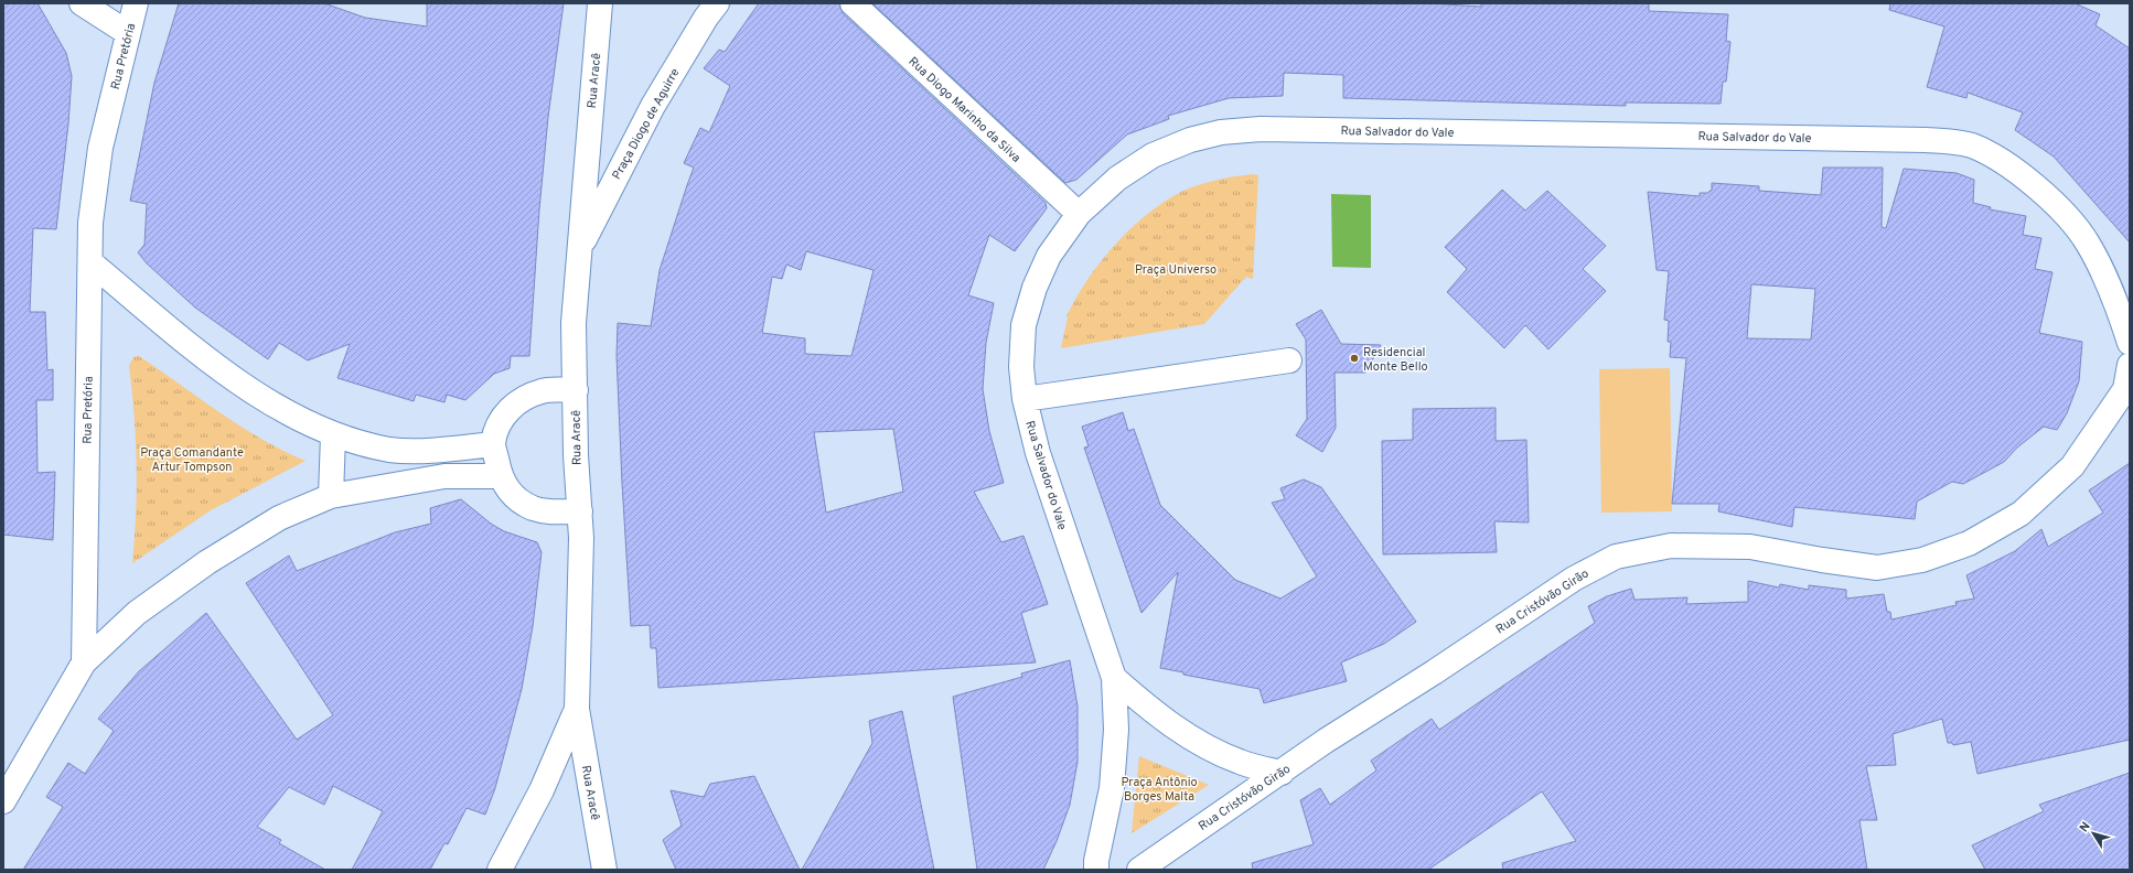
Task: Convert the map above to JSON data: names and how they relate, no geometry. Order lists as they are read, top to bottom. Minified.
{"streets":{"street":["Rua Pretória","Rua Aracê","Rua Diogo Marinho da Silva","Praça Diogo de Aguirre","Rua Salvador do Vale","Rua Cristóvão Girão"]},"crossings":[["Rua Aracê","Praça Diogo de Aguirre"],["Rua Diogo Marinho da Silva","Rua Salvador do Vale"],["Rua Salvador do Vale","Rua Cristóvão Girão"]],"parks":["Praça Universo","Praça Comandante Artur Tompson","Praça Antônio Borges Malta"],"places":["Residencial Monte Bello"],"north":"top left"}
